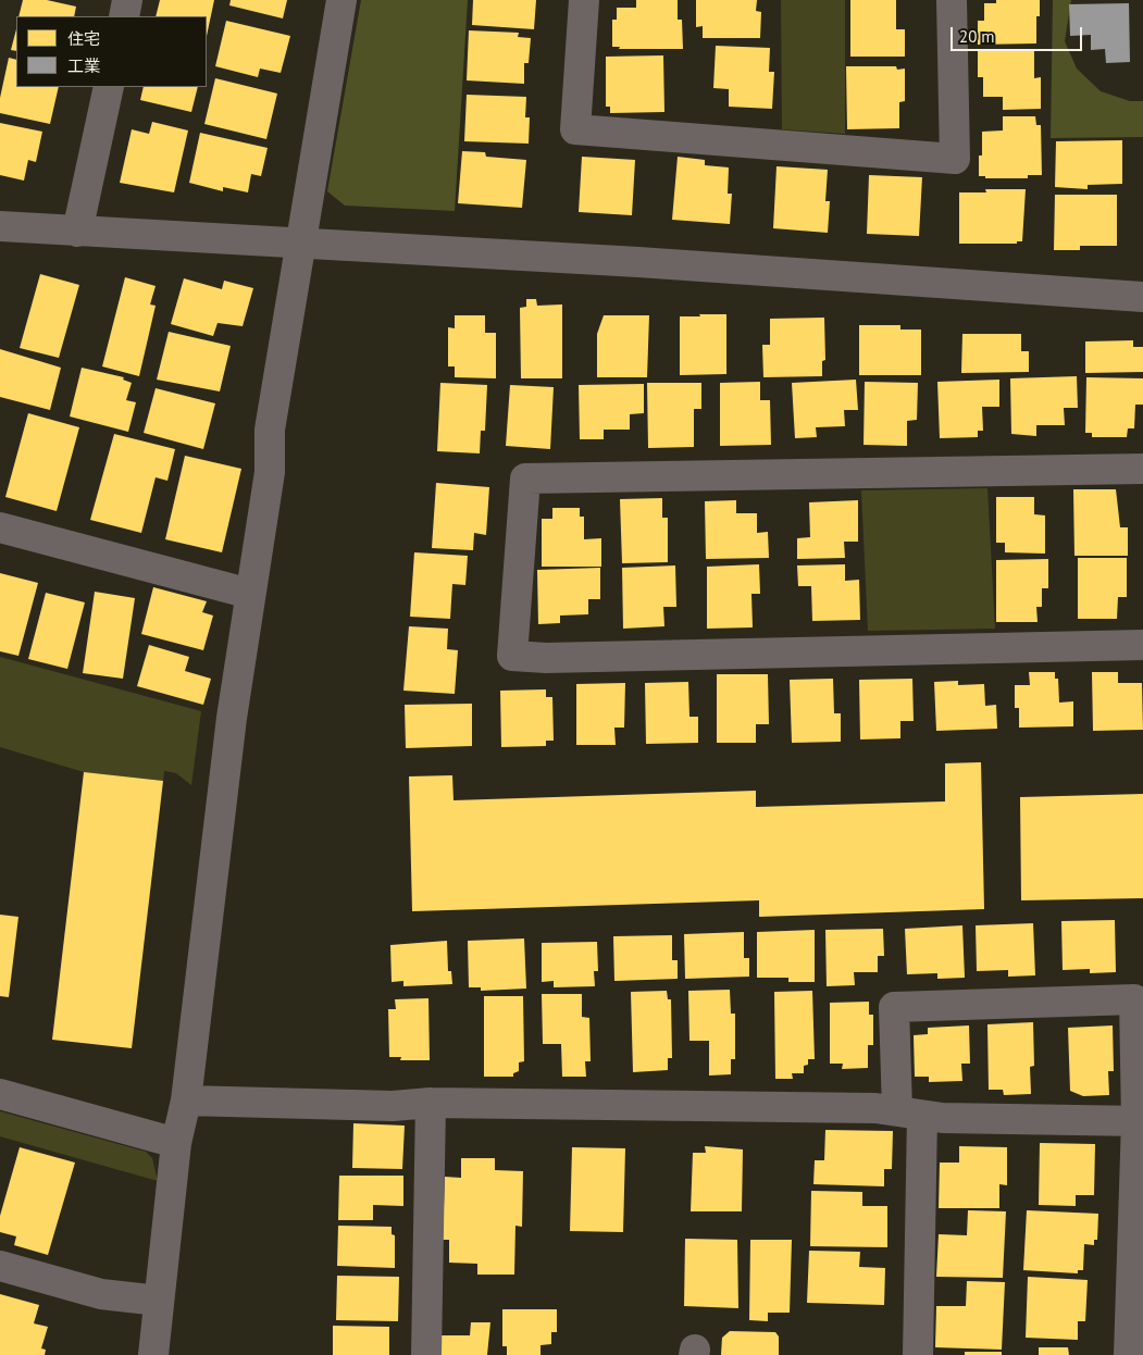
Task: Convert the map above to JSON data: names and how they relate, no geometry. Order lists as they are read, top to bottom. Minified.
{"legend":["住宅","工業"],"scale_bar":"20 m"}
